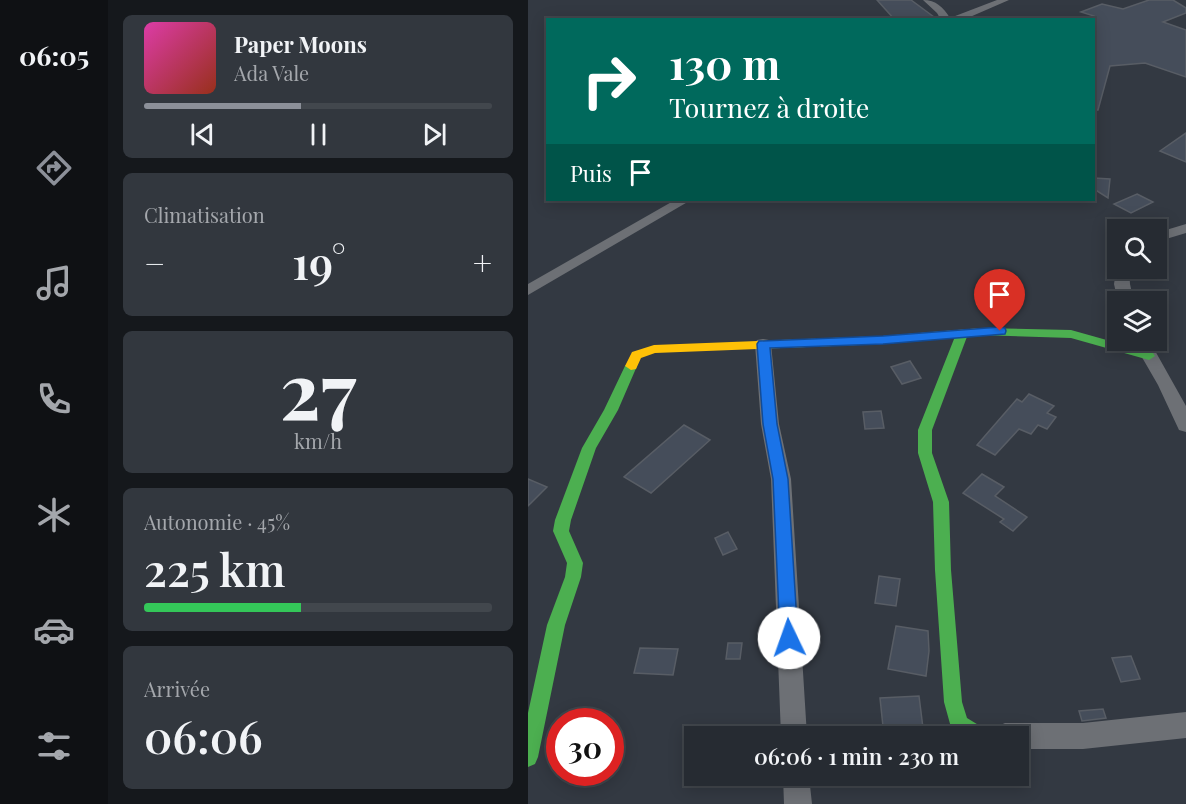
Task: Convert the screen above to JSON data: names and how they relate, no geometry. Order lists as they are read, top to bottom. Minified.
{"page":{"tabs":"06:05","turn":["130 m","Tournez à droite"],"song":["Paper Moons","Ada Vale"],"then":"Puis","tile":["Climatisation",["27","km/h"],["Autonomie · 45%","225 km"],["Arrivée","06:06"]],"heat":["−","19°","+"],"limit":"30","trip":"06:06 · 1 min · 230 m"}}
